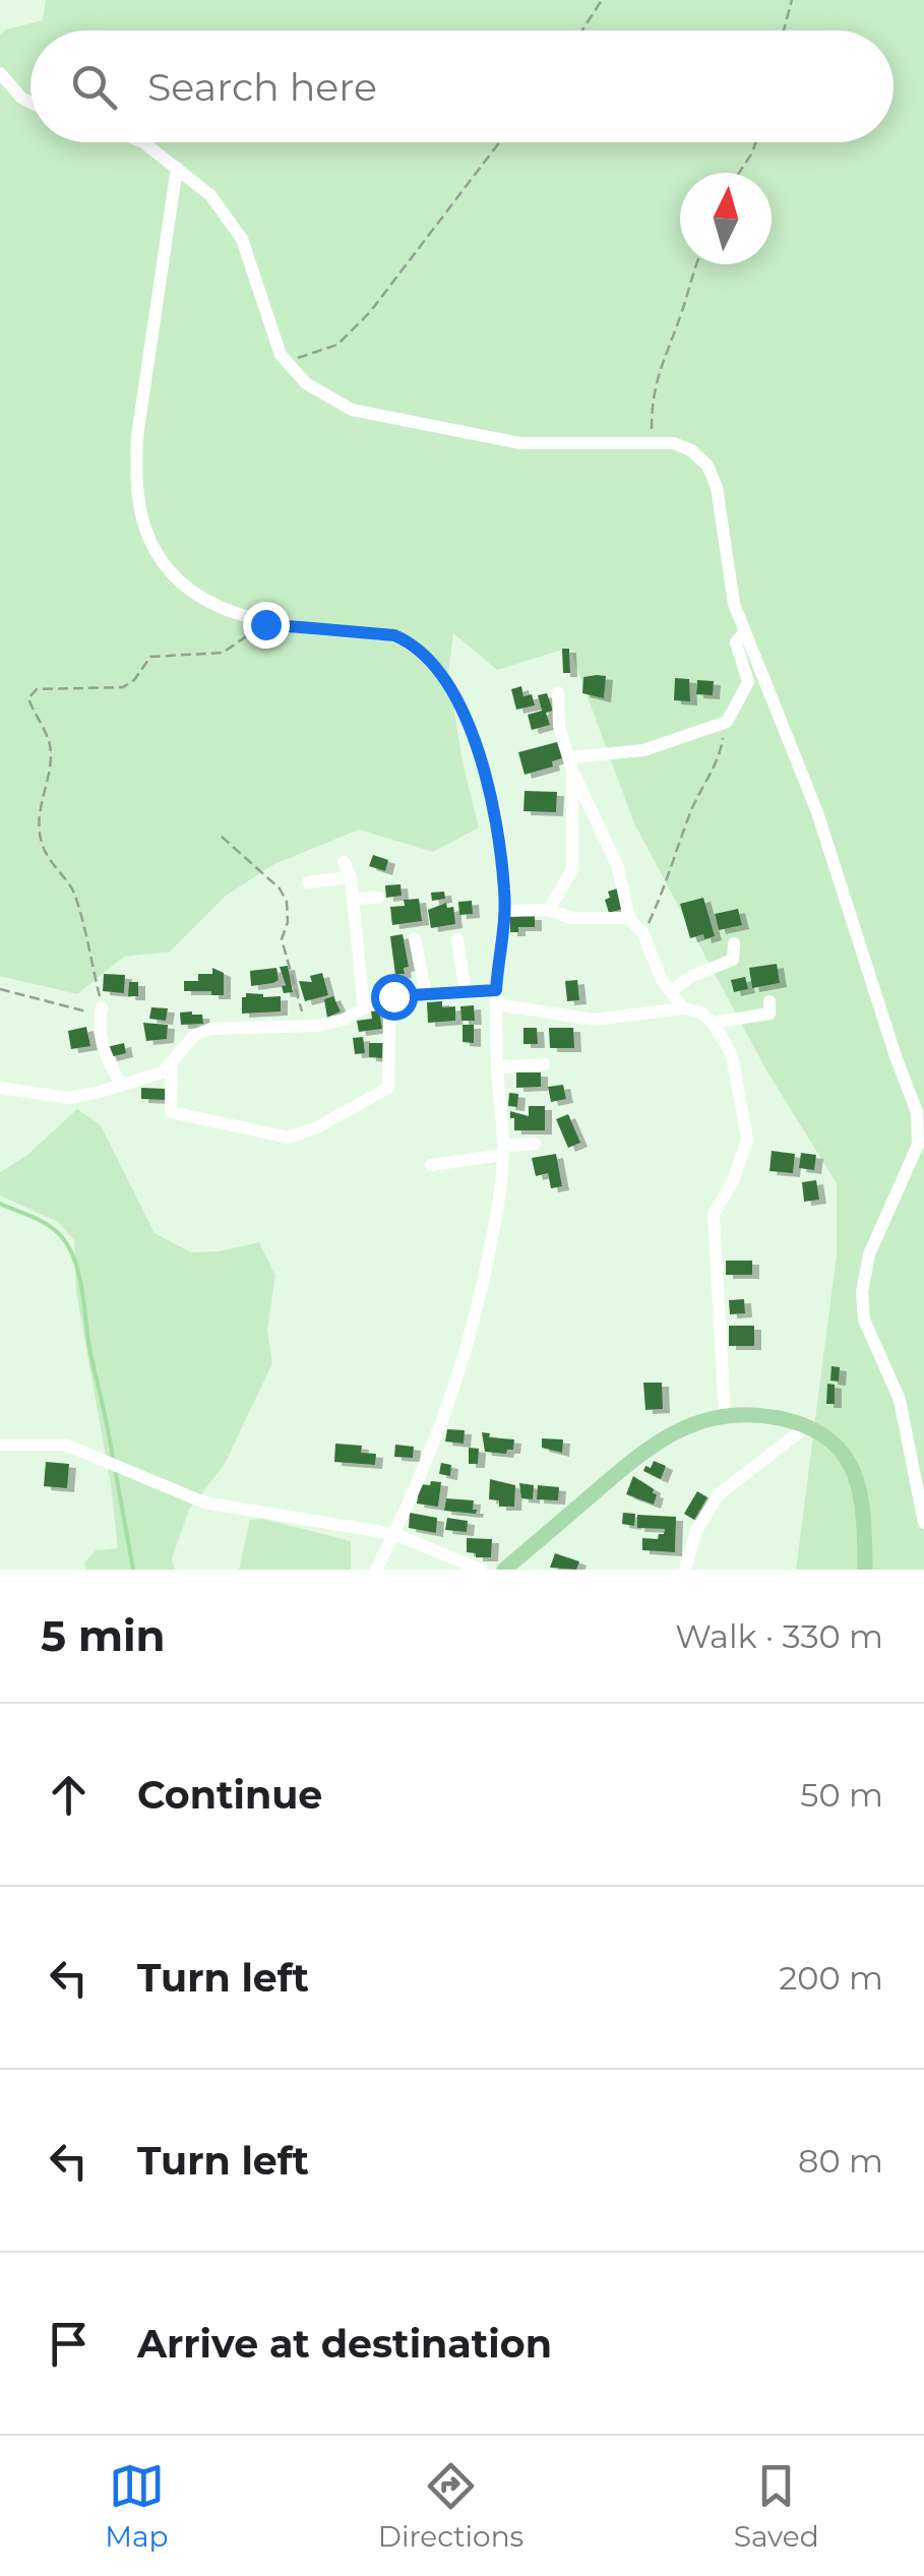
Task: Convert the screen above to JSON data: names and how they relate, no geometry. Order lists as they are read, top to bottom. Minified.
{"north":"top","page":{"search":"Search here","heading":["5 min","Walk · 330 m"],"list":[["Continue","50 m"],["Turn left","200 m"],["Turn left","80 m"],"Arrive at destination"],"nav":["Map","Directions","Saved"]}}
